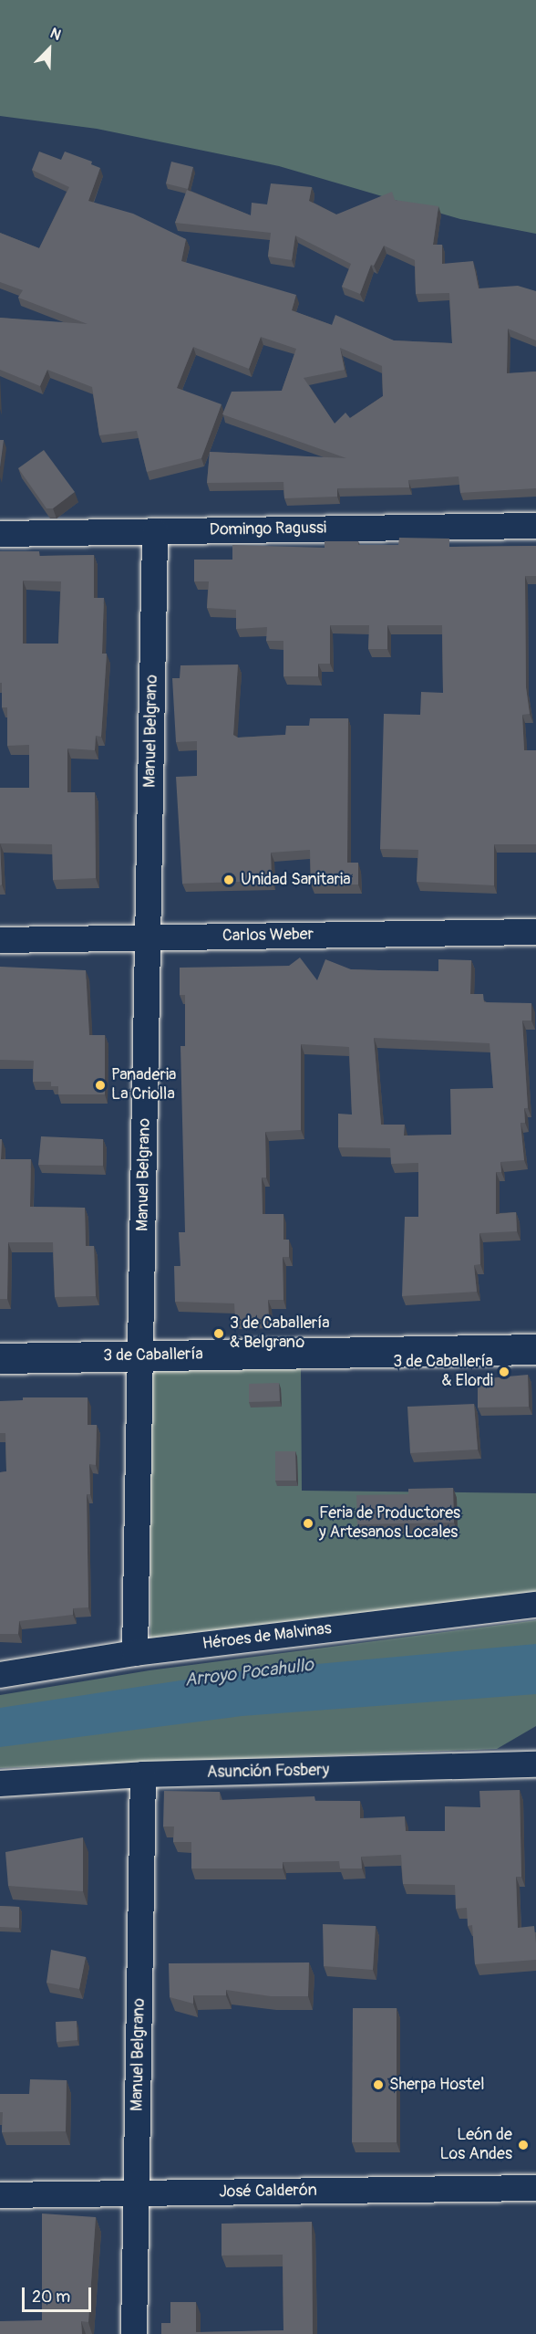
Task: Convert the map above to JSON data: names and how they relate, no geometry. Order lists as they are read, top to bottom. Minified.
{"streets":{"main road":["3 de Caballería"],"street":["Domingo Ragussi","Manuel Belgrano","Carlos Weber","Héroes de Malvinas","Asunción Fosbery","José Calderón"]},"crossings":[["Domingo Ragussi","Manuel Belgrano"],["Manuel Belgrano","Carlos Weber"],["Manuel Belgrano","3 de Caballería"],["Manuel Belgrano","Héroes de Malvinas"],["Manuel Belgrano","Asunción Fosbery"],["Manuel Belgrano","José Calderón"]],"water":["Arroyo Pocahullo"],"places":["Unidad Sanitaria","Panaderia La Criolla","3 de Caballería & Belgrano","3 de Caballería & Elordi","Feria de Productores y Artesanos Locales","Sherpa Hostel","León de Los Andes"],"scale_bar":"20 m","north":"top right"}
